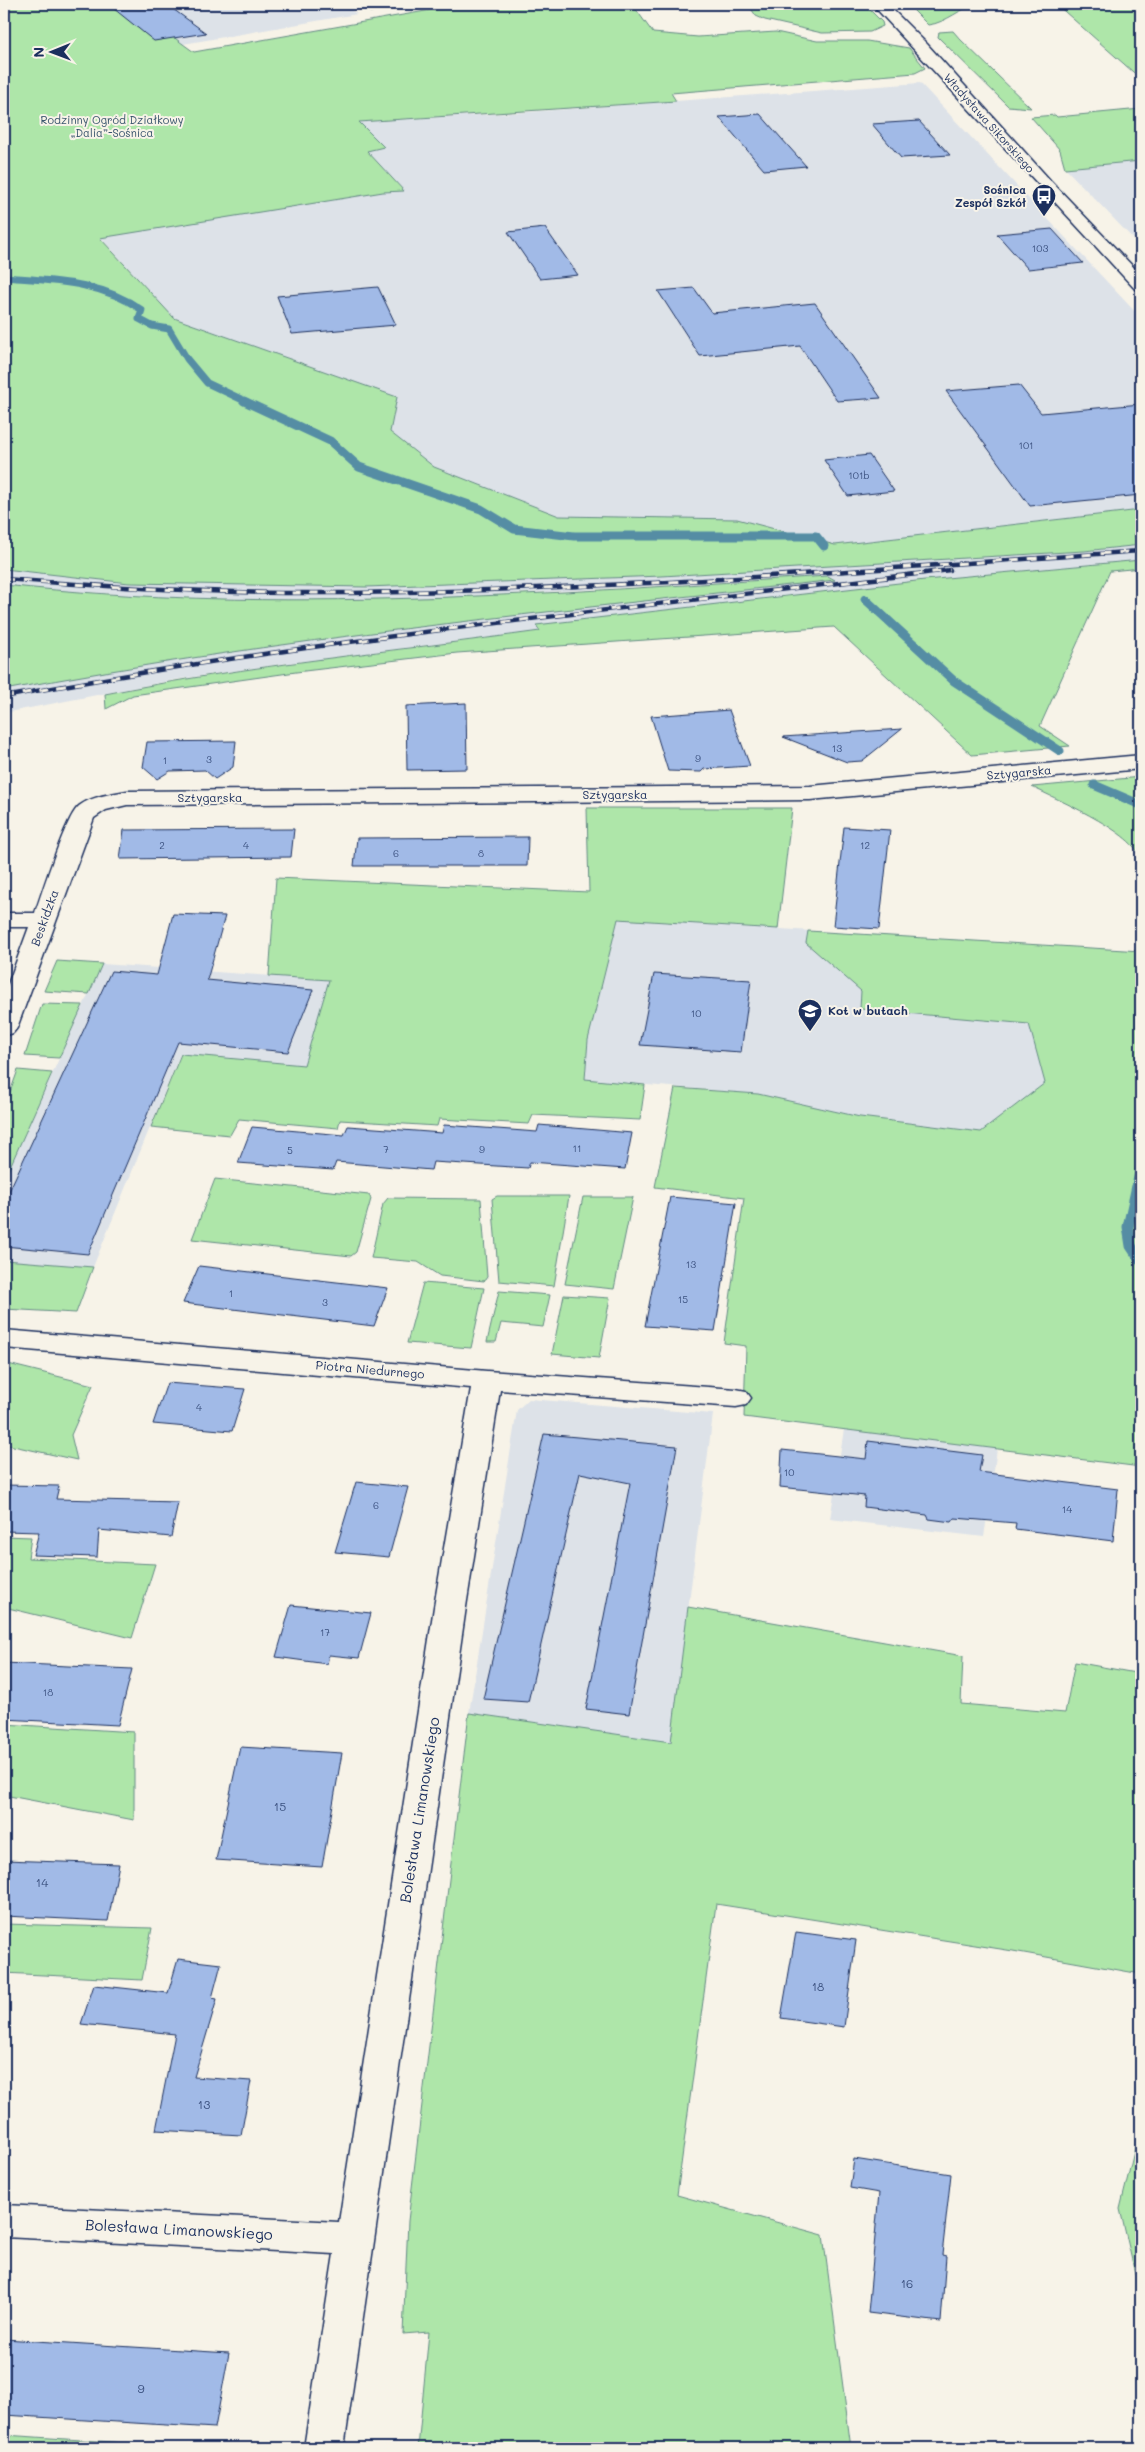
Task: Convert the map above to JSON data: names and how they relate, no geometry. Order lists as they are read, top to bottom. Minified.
{"streets":{"street":["Władysława Sikorskiego","Sztygarska","Beskidzka","Piotra Niedurnego","Bolesława Limanowskiego"]},"crossings":[["Sztygarska","Beskidzka"],["Piotra Niedurnego","Bolesława Limanowskiego"]],"parks":["Rodzinny Ogród Działkowy „Dalia”-Sośnica"],"places":{"bus stop":["Sośnica Zespół Szkół"],"school or university":["Kot w butach"]},"house_numbers":["103","101","101b","13","9","3","1","2","4","12","6","8","10","11","7","9","5","13","1","15","3","4","10","6","14","17","18","15","14","18","13","16","9"],"north":"left"}
